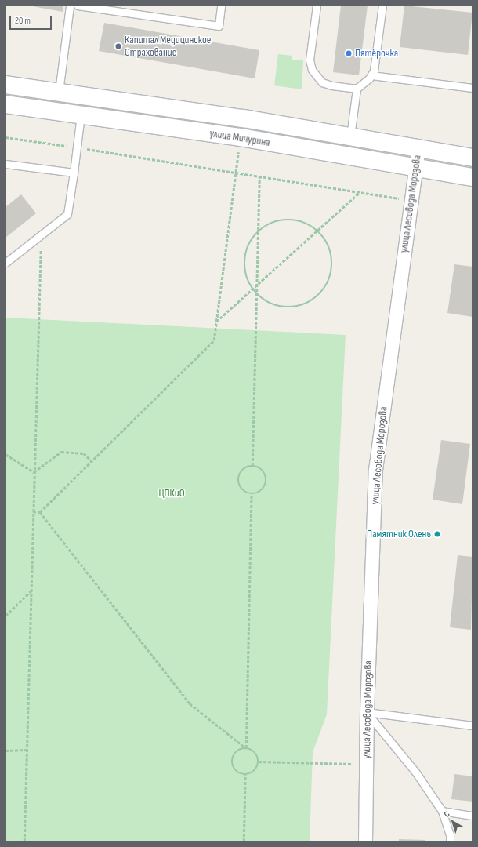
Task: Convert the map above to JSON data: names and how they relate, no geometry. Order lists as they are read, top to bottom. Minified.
{"streets":{"street":["улица Мичурина","улица Лесовода Морозова"]},"crossings":[["улица Мичурина","улица Лесовода Морозова"]],"parks":["ЦПКиО"],"places":["Капитал Медицинское Страхование","Пятёрочка","Памятник Олень"],"scale_bar":"20 m","north":"top left"}
